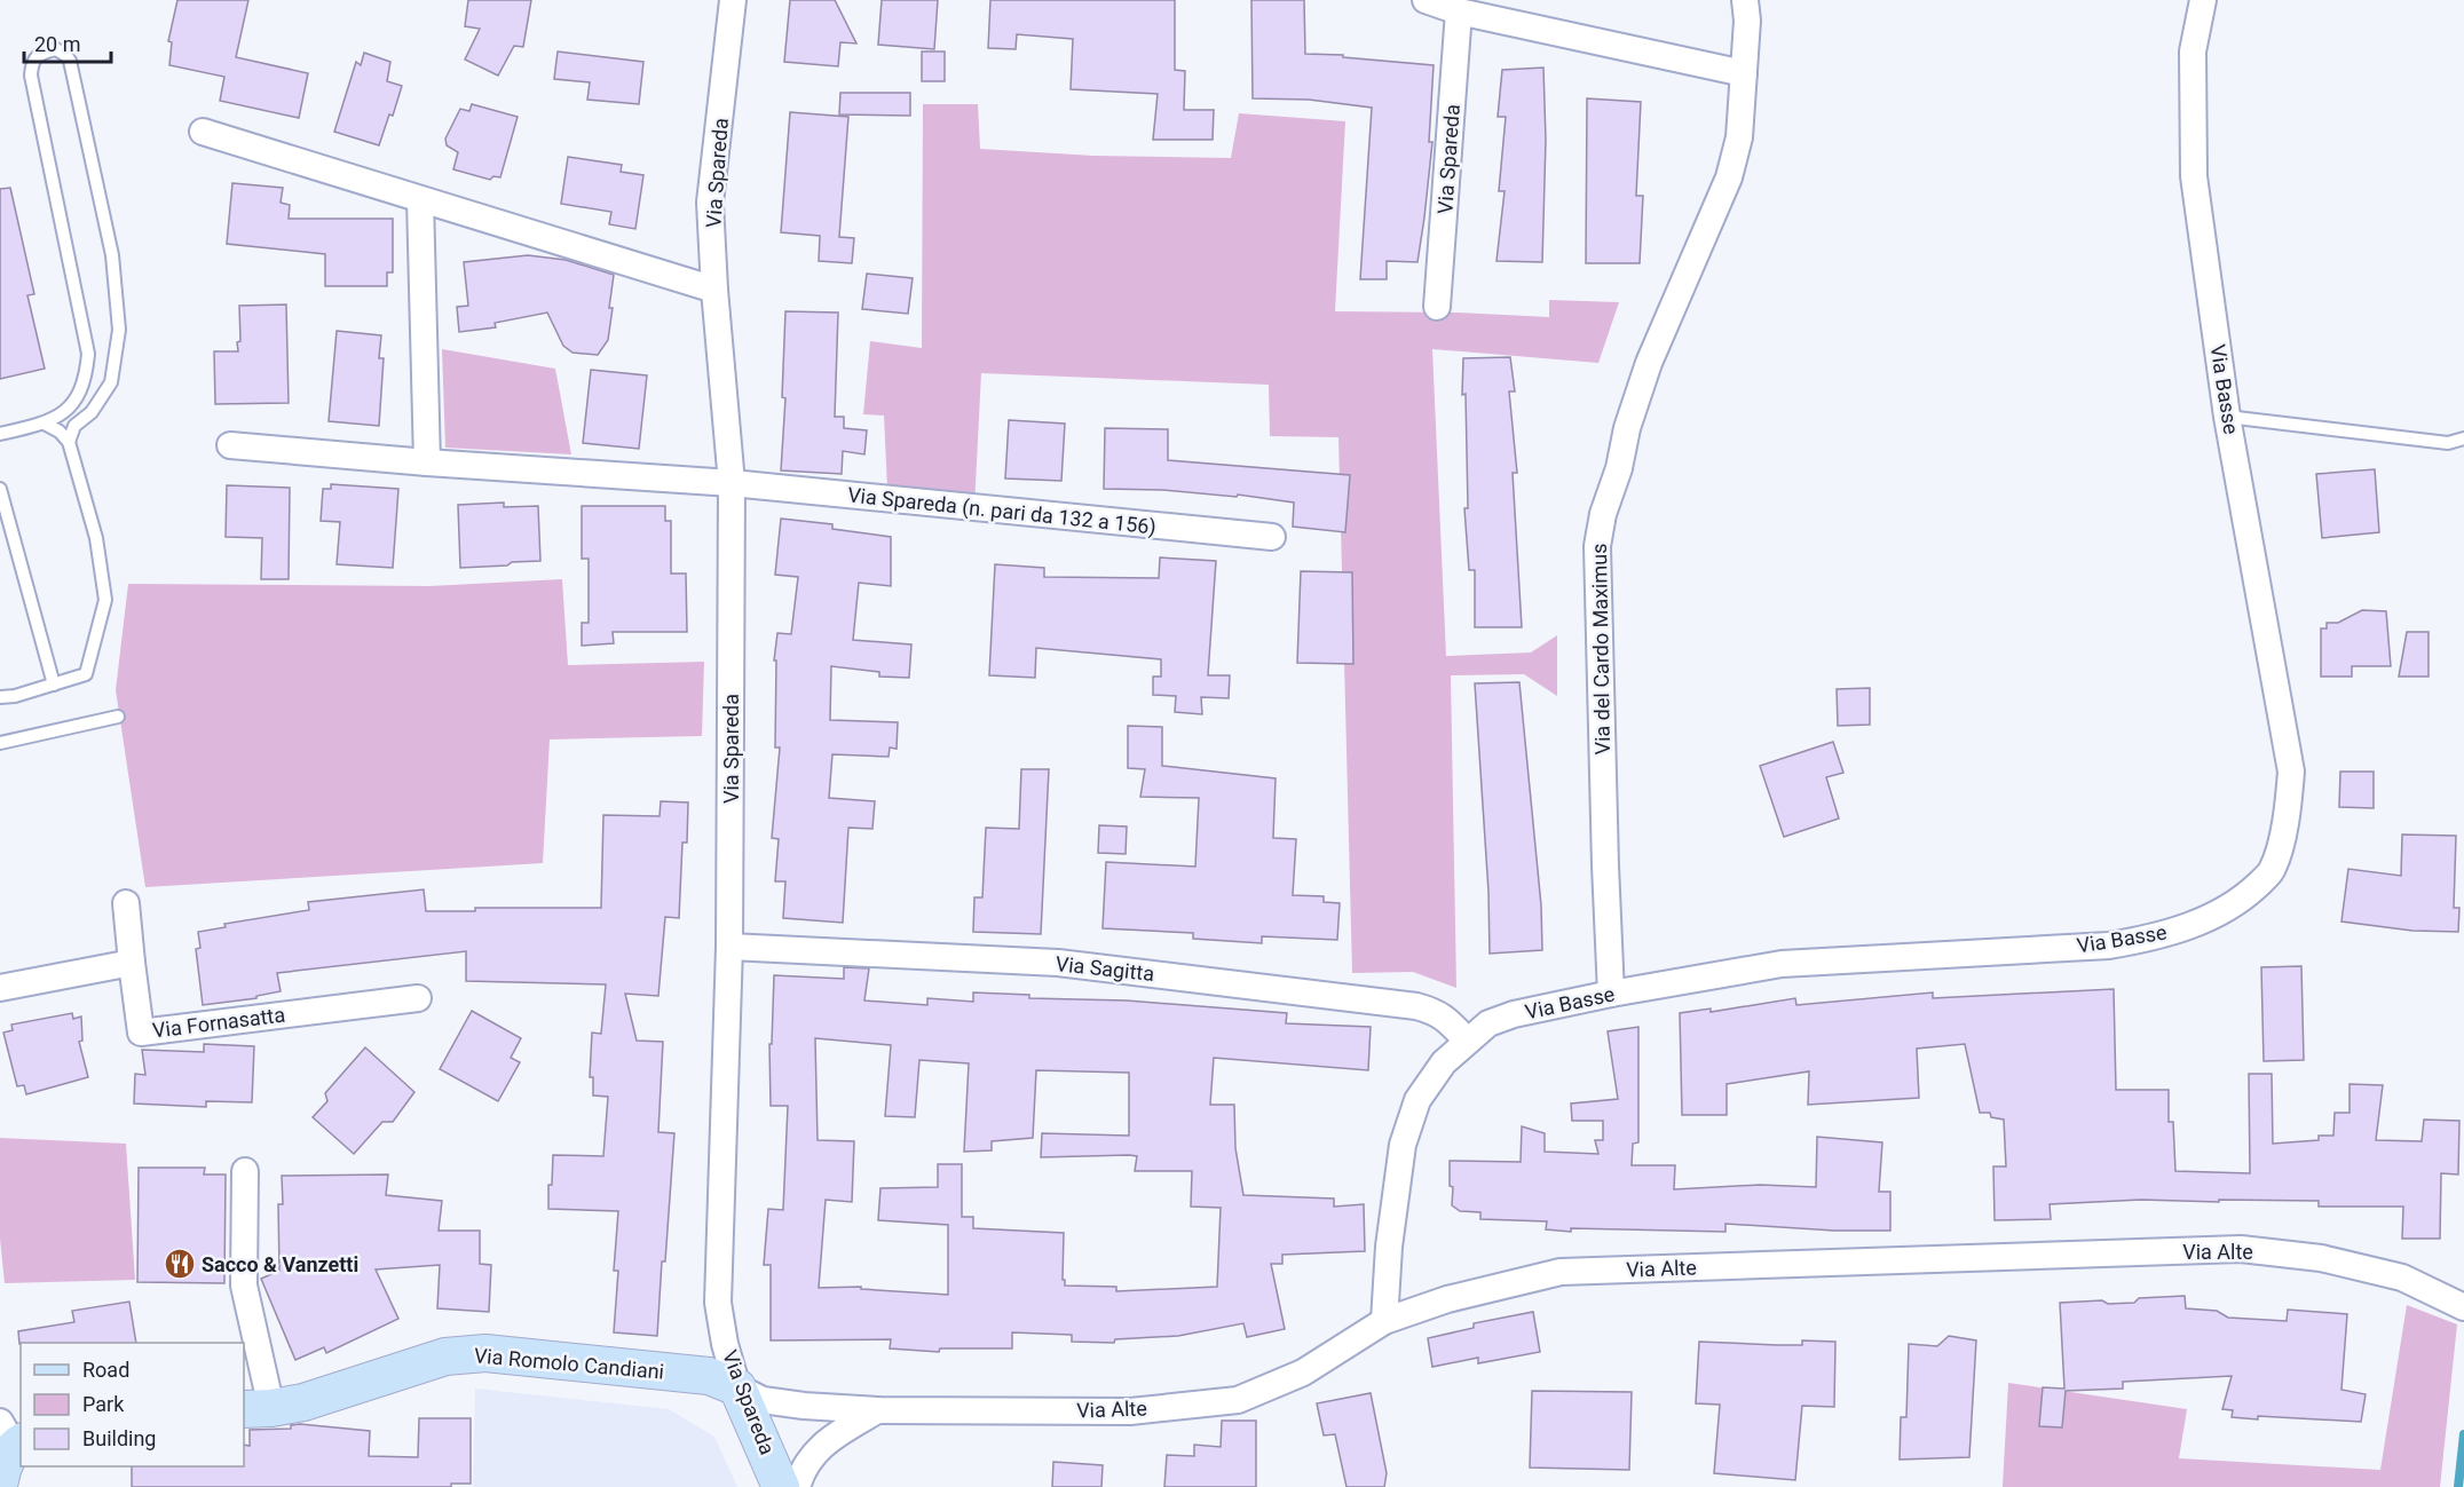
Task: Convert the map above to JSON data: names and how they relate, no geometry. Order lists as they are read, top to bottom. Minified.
{"streets":{"street":["Via Spareda","Via Basse","Via Spareda (n. pari da 132 a 156)","Via del Cardo Maximus","Via Sagitta","Via Fornasatta","Via Alte","Via Romolo Candiani"]},"crossings":[["Via Spareda","Via Spareda (n. pari da 132 a 156)"],["Via Spareda","Via Sagitta"],["Via Spareda","Via Alte"],["Via Spareda","Via Romolo Candiani"],["Via Basse","Via del Cardo Maximus"],["Via Basse","Via Sagitta"],["Via Basse","Via Alte"],["Via Alte","Via Romolo Candiani"]],"places":{"restaurant":["Sacco & Vanzetti"]},"legend":["Road","Park","Building"],"scale_bar":"20 m"}
